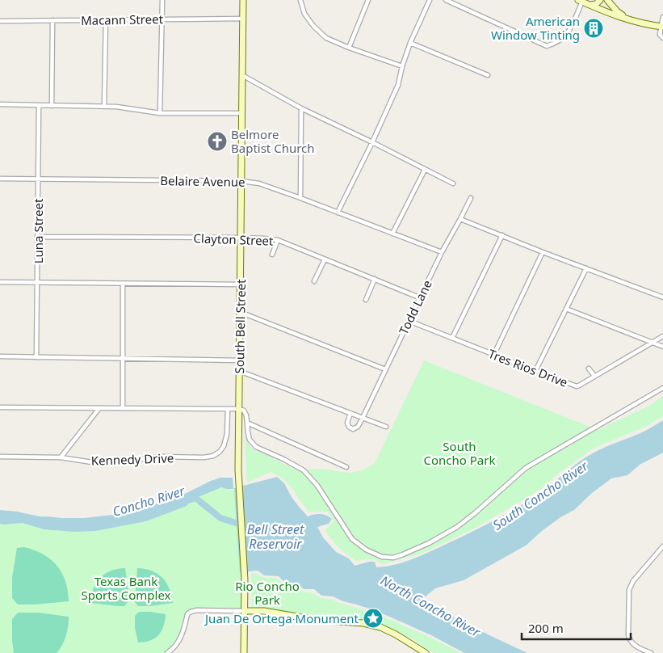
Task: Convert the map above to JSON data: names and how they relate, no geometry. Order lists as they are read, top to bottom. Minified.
{"streets":{"main road":["South Bell Street"],"street":["Macann Street","Belaire Avenue","Luna Street","Clayton Street","Todd Lane","Tres Rios Drive","Kennedy Drive"]},"crossings":[["Macann Street","South Bell Street"],["Belaire Avenue","Luna Street"],["Belaire Avenue","Todd Lane"],["Belaire Avenue","South Bell Street"],["Luna Street","Clayton Street"],["Clayton Street","Todd Lane"],["Clayton Street","South Bell Street"],["Todd Lane","Tres Rios Drive"]],"water":["South Concho River","Concho River","Bell Street Reservoir","North Concho River"],"parks":["South Concho Park","Texas Bank Sports Complex","Rio Concho Park"],"places":{"building":["American Window Tinting"],"church":["Belmore Baptist Church"],"place":["Juan De Ortega Monument"]},"scale_bar":"200 m"}
